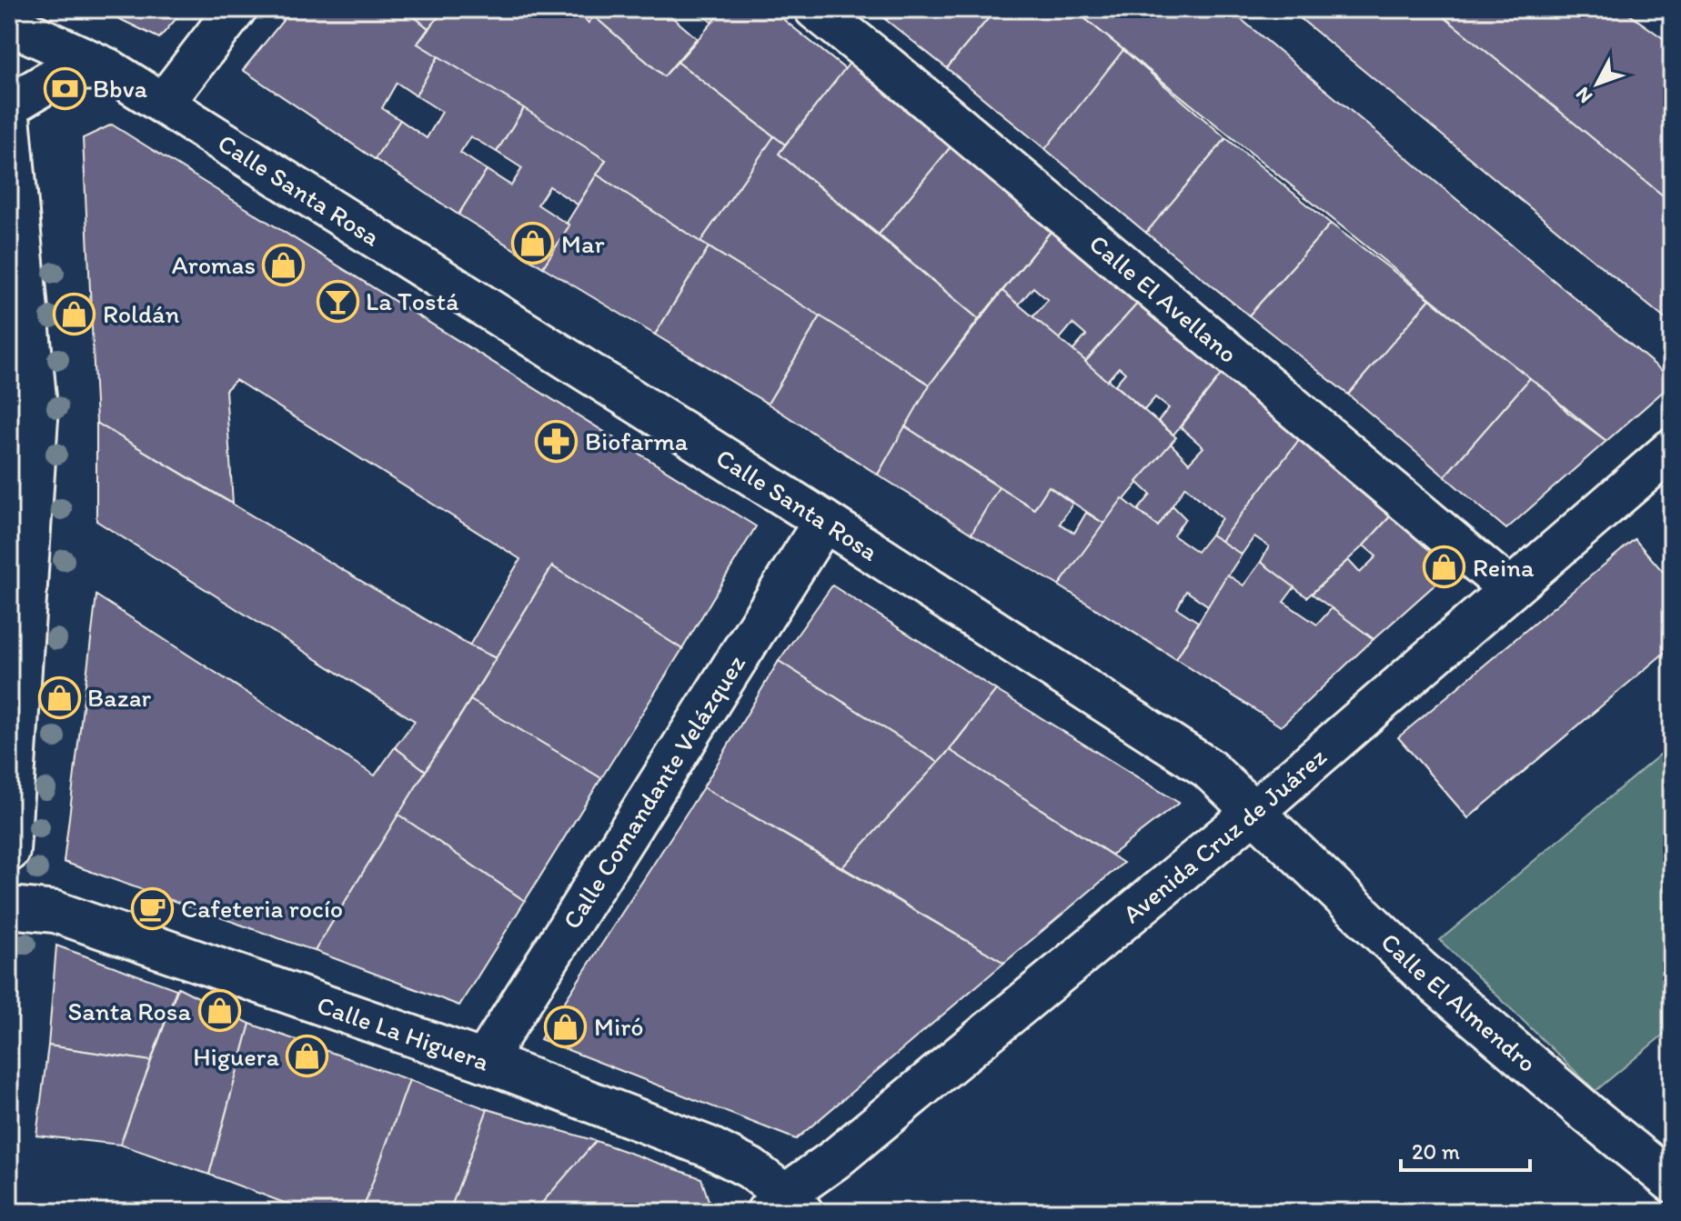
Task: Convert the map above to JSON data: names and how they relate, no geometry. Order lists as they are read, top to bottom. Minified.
{"streets":{"street":["Calle Santa Rosa","Calle El Avellano","Calle Comandante Velázquez","Avenida Cruz de Juárez","Calle El Almendro","Calle La Higuera"]},"crossings":[["Calle Santa Rosa","Calle Comandante Velázquez"],["Calle Santa Rosa","Avenida Cruz de Juárez"],["Calle Santa Rosa","Calle El Almendro"],["Calle El Avellano","Avenida Cruz de Juárez"],["Calle Comandante Velázquez","Calle La Higuera"],["Avenida Cruz de Juárez","Calle El Almendro"],["Avenida Cruz de Juárez","Calle La Higuera"]],"places":{"bank":["Bbva"],"shop":["Mar","Aromas","Roldán","Reina","Bazar","Santa Rosa","Miró","Higuera"],"bar":["La Tostá"],"pharmacy":["Biofarma"],"cafe":["Cafeteria rocío"]},"scale_bar":"20 m","north":"bottom left"}
